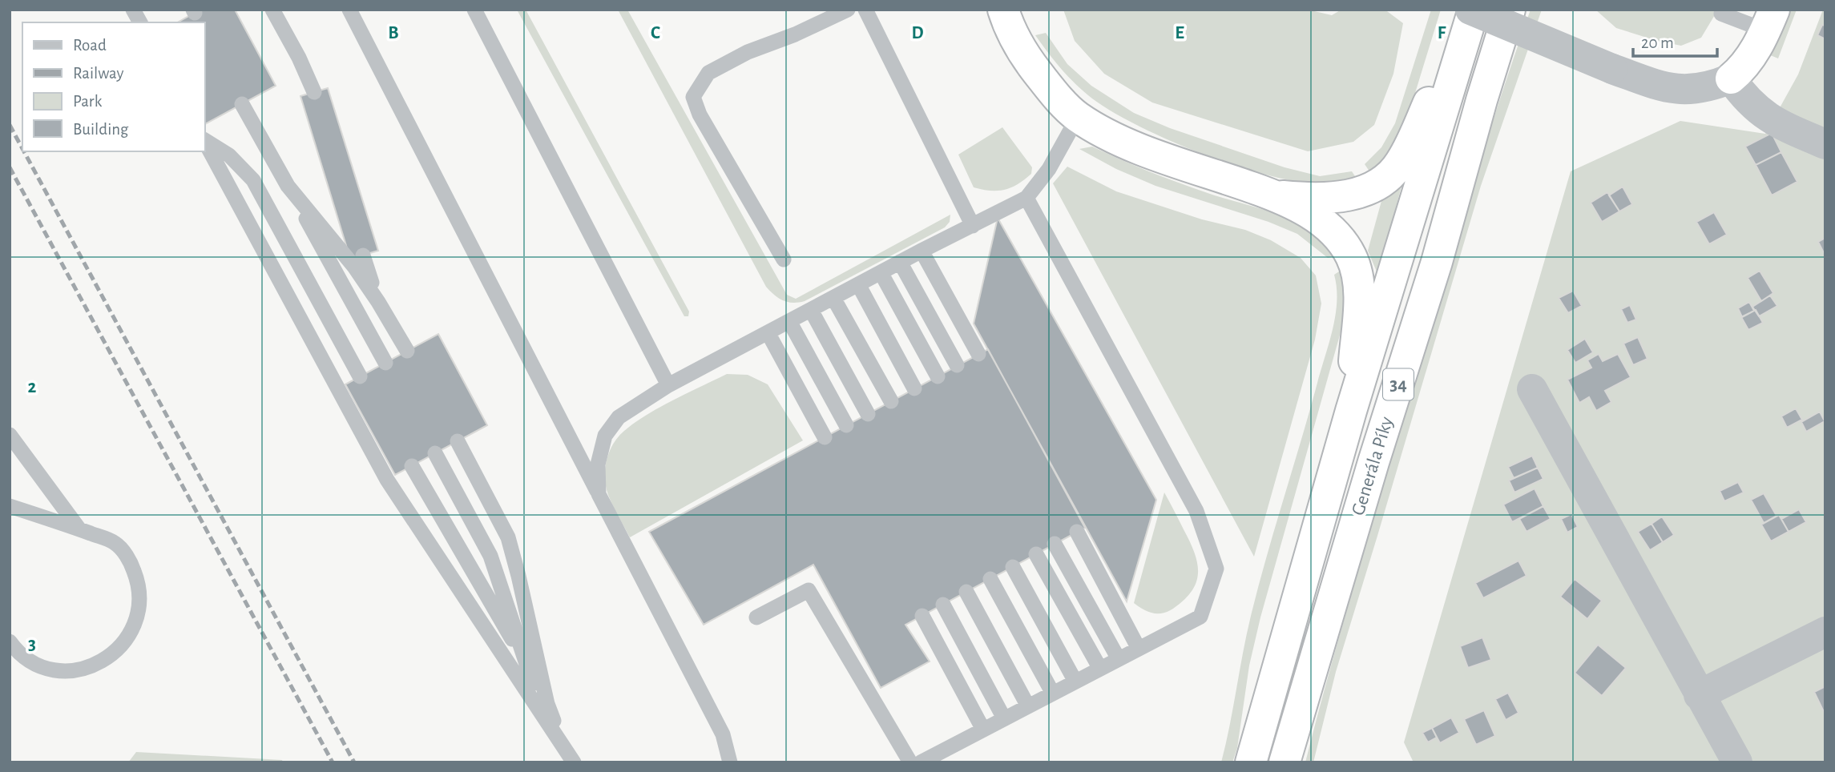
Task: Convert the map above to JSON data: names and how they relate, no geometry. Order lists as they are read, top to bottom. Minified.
{"streets":{"highway":["34","Generála Píky"]},"legend":["Road","Railway","Park","Building"],"scale_bar":"20 m","grid":{"columns":["B","C","D","E","F"],"rows":["2","3"]}}
